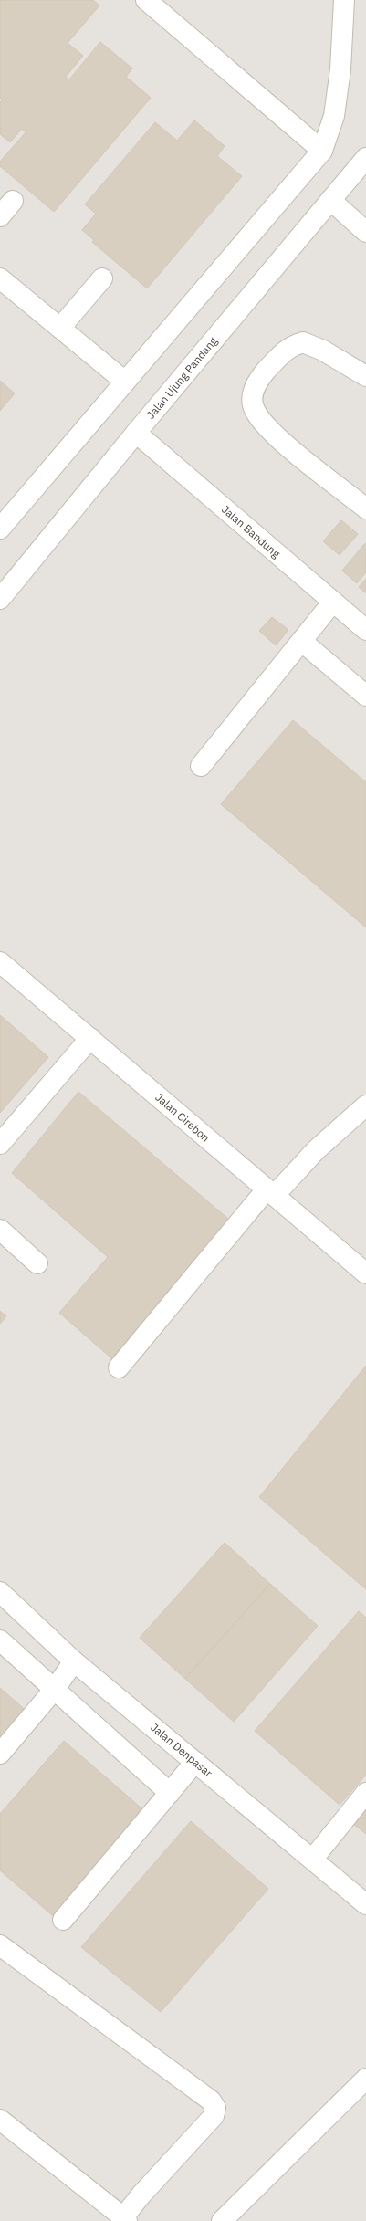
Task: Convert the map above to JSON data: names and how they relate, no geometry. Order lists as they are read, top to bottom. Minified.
{"streets":{"street":["Jalan Ujung Pandang","Jalan Bandung","Jalan Cirebon","Jalan Denpasar"]},"crossings":[["Jalan Ujung Pandang","Jalan Bandung"]]}
